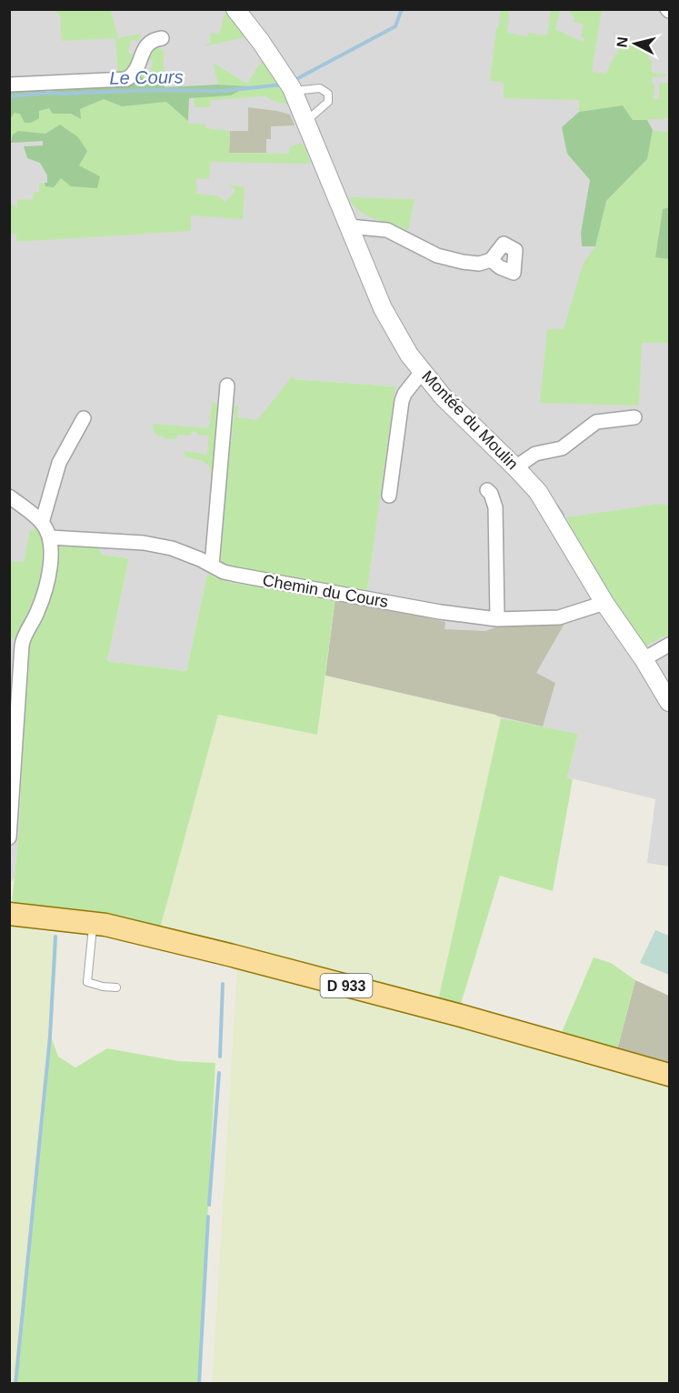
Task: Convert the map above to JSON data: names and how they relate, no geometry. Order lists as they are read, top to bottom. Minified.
{"streets":{"main road":["D 933"],"street":["Montée du Moulin","Chemin du Cours"]},"crossings":[["Montée du Moulin","Chemin du Cours"]],"water":["Le Cours"],"north":"left"}
